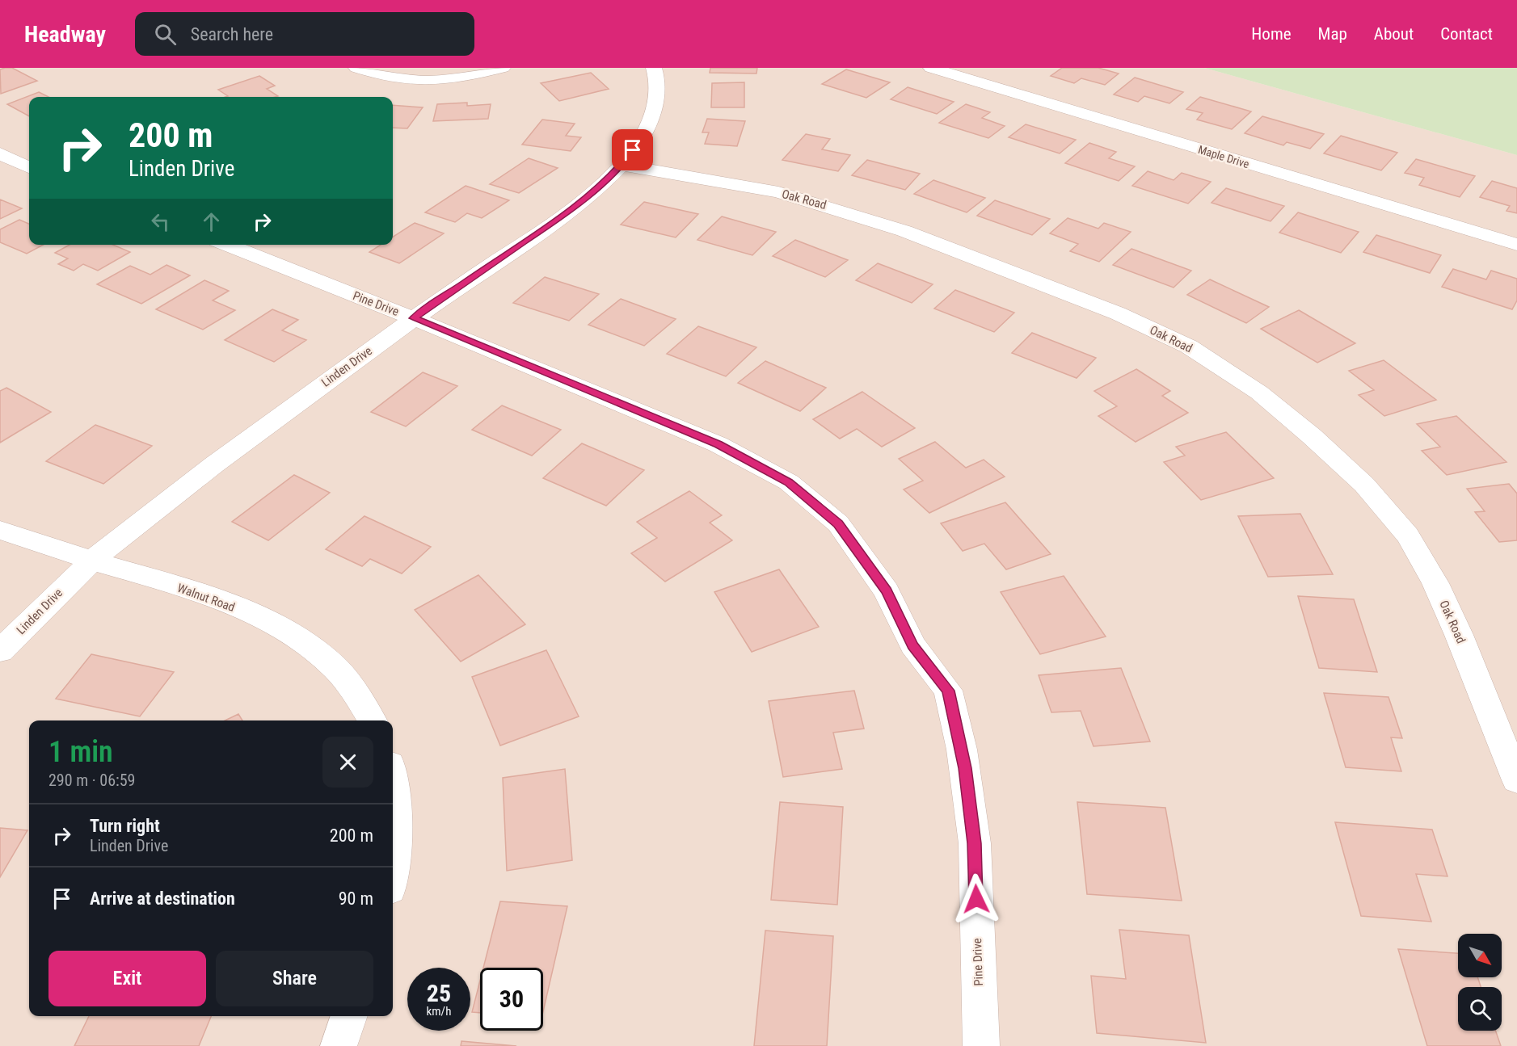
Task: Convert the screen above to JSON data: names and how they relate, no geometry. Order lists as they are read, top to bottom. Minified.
{"streets":{"street":["Maple Drive","Oak Road","Pine Drive","Linden Drive","Walnut Road"]},"crossings":[["Oak Road","Linden Drive"],["Pine Drive","Linden Drive"],["Linden Drive","Walnut Road"]],"north":"bottom right","page":{"header":"Headway","search":"Search here","nav":["Home","Map","About","Contact"],"turn":["200 m","Linden Drive"],"heading":["1 min","290 m · 06:59"],"list":[{"name":"Turn right","note":"Linden Drive","value":"200 m"},{"name":"Arrive at destination","value":"90 m"}],"buttons":["Exit","Share"],"speed":"25 km/h","limit":"30"}}
